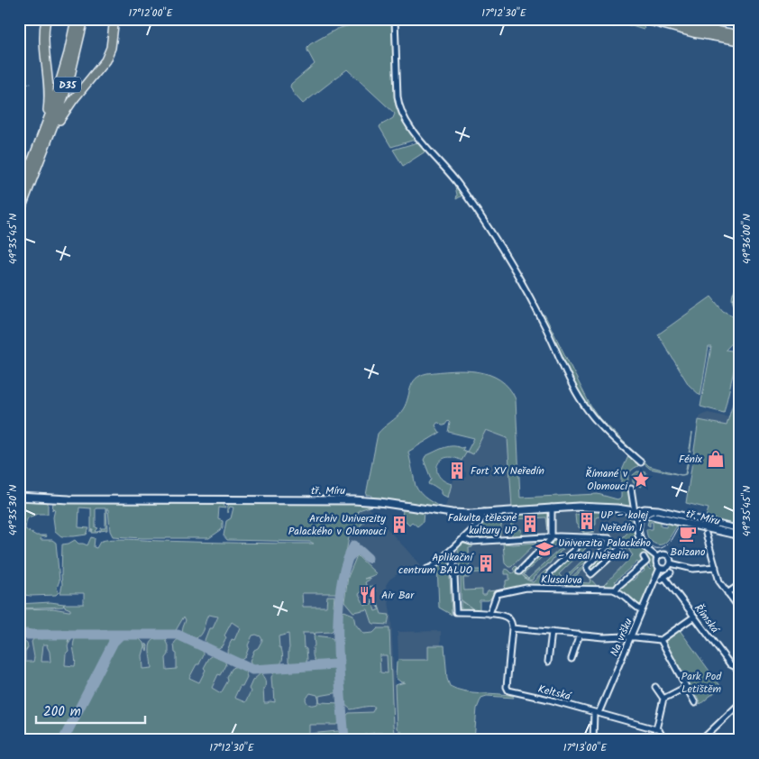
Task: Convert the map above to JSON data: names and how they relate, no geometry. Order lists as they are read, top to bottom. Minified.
{"streets":{"highway":["D35"],"main road":["tř. Míru"],"street":["Klusalova","Římská","Na vršku","Keltská"]},"crossings":[["Na vršku","Keltská"]],"parks":["Park Pod Letištěm"],"places":{"shop":["Fénix"],"building":["Fort XV Neředín","UP – kolej Neředín I","Fakulta tělesné kultury UP","Archiv Univerzity Palackého v Olomouci","Aplikační centrum BALUO"],"place":["Římané v Olomouci"],"cafe":["Bolzano"],"school or university":["Univerzita Palackého – areál Neředín"],"restaurant":["Air Bar"]},"scale_bar":"200 m","coordinates":["17°12'00\"E","17°12'30\"E","49°35'45\"N","49°36'00\"N","49°35'30\"N","17°13'00\"E"]}
